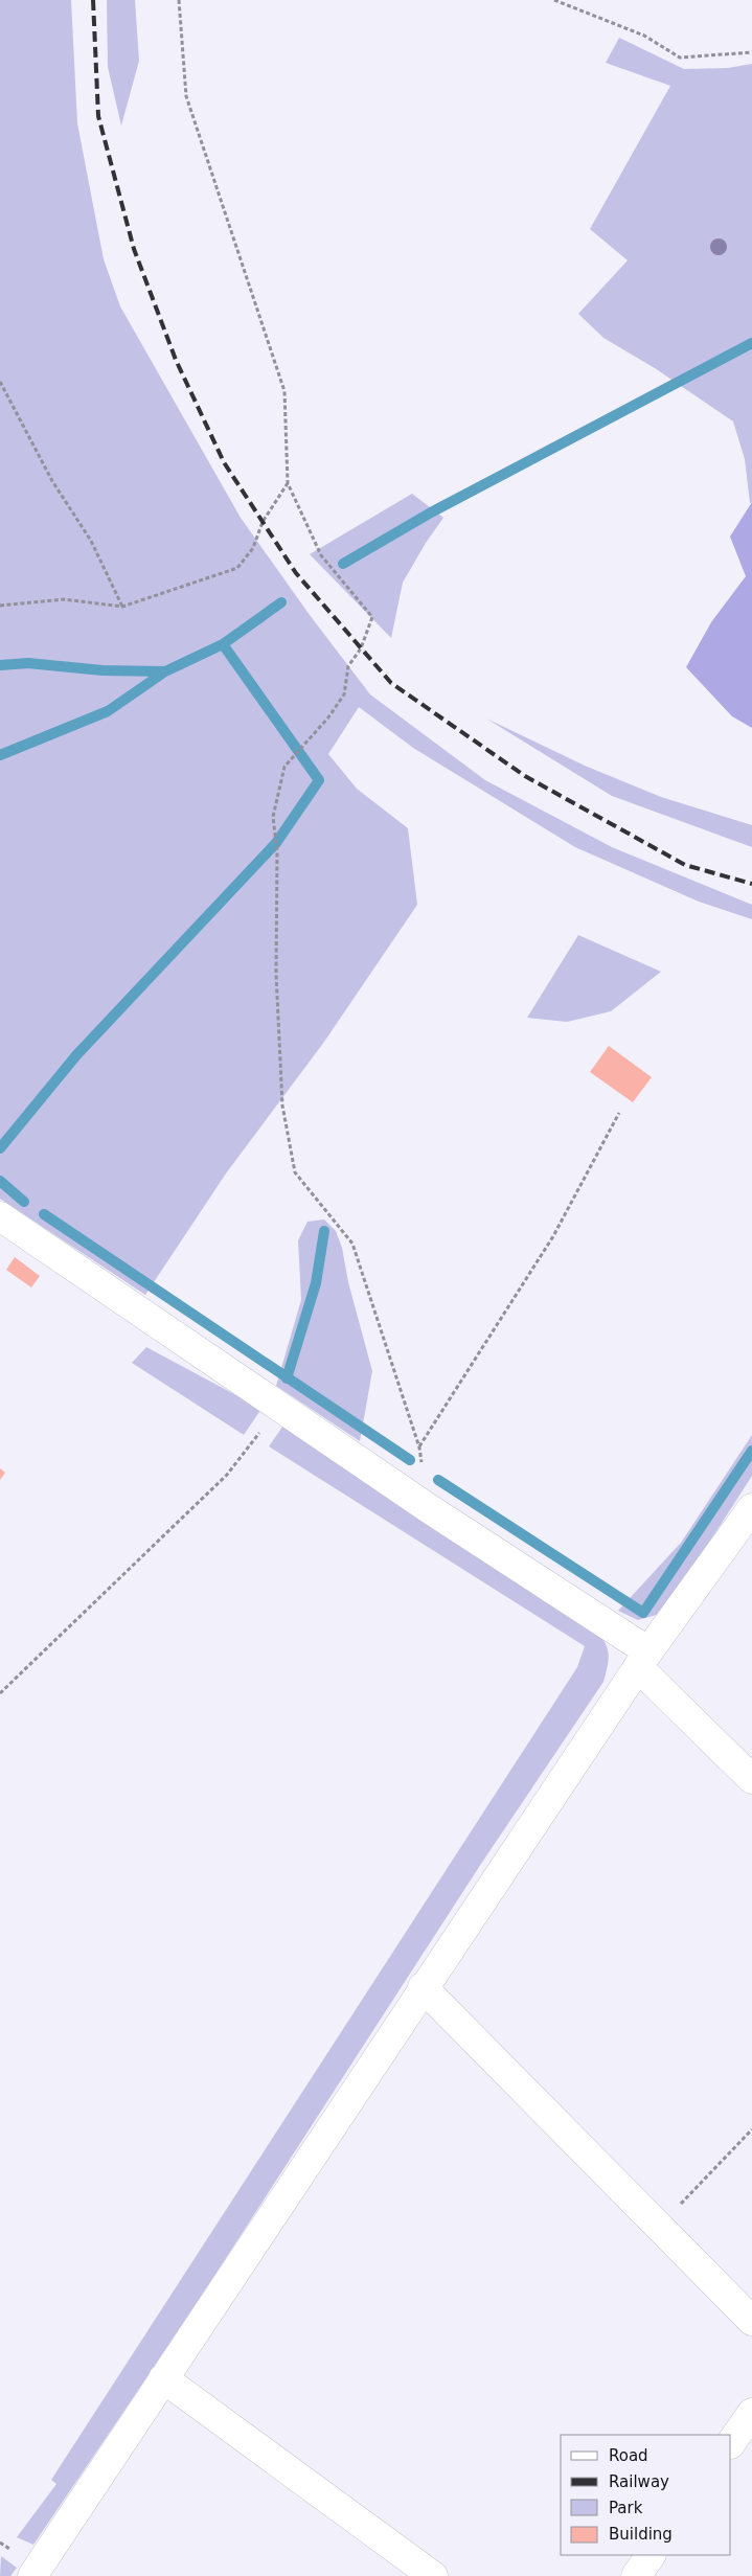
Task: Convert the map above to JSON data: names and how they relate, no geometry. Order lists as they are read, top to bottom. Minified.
{"legend":["Road","Railway","Park","Building"]}
